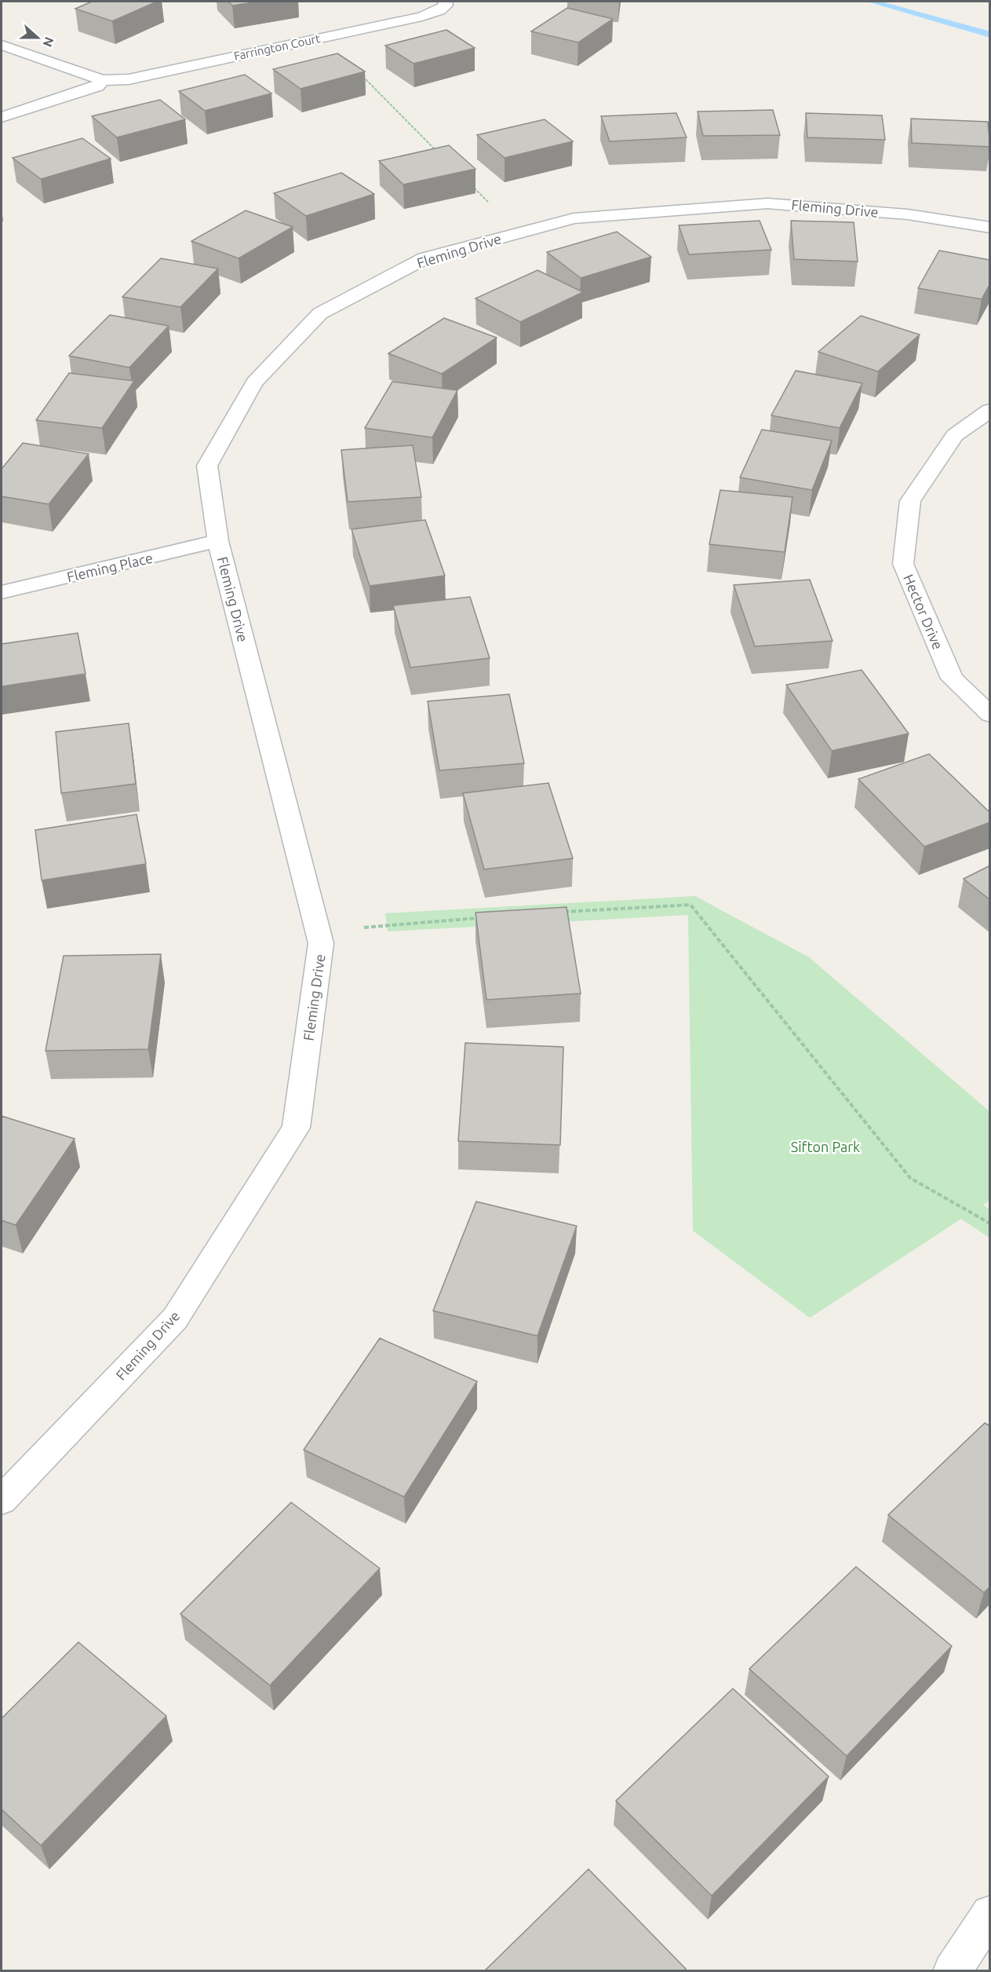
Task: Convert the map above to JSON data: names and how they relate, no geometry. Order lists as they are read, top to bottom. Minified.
{"streets":{"street":["Farrington Court","Fleming Drive","Fleming Place","Hector Drive"]},"crossings":[["Fleming Drive","Fleming Place"]],"parks":["Sifton Park"],"north":"right"}
